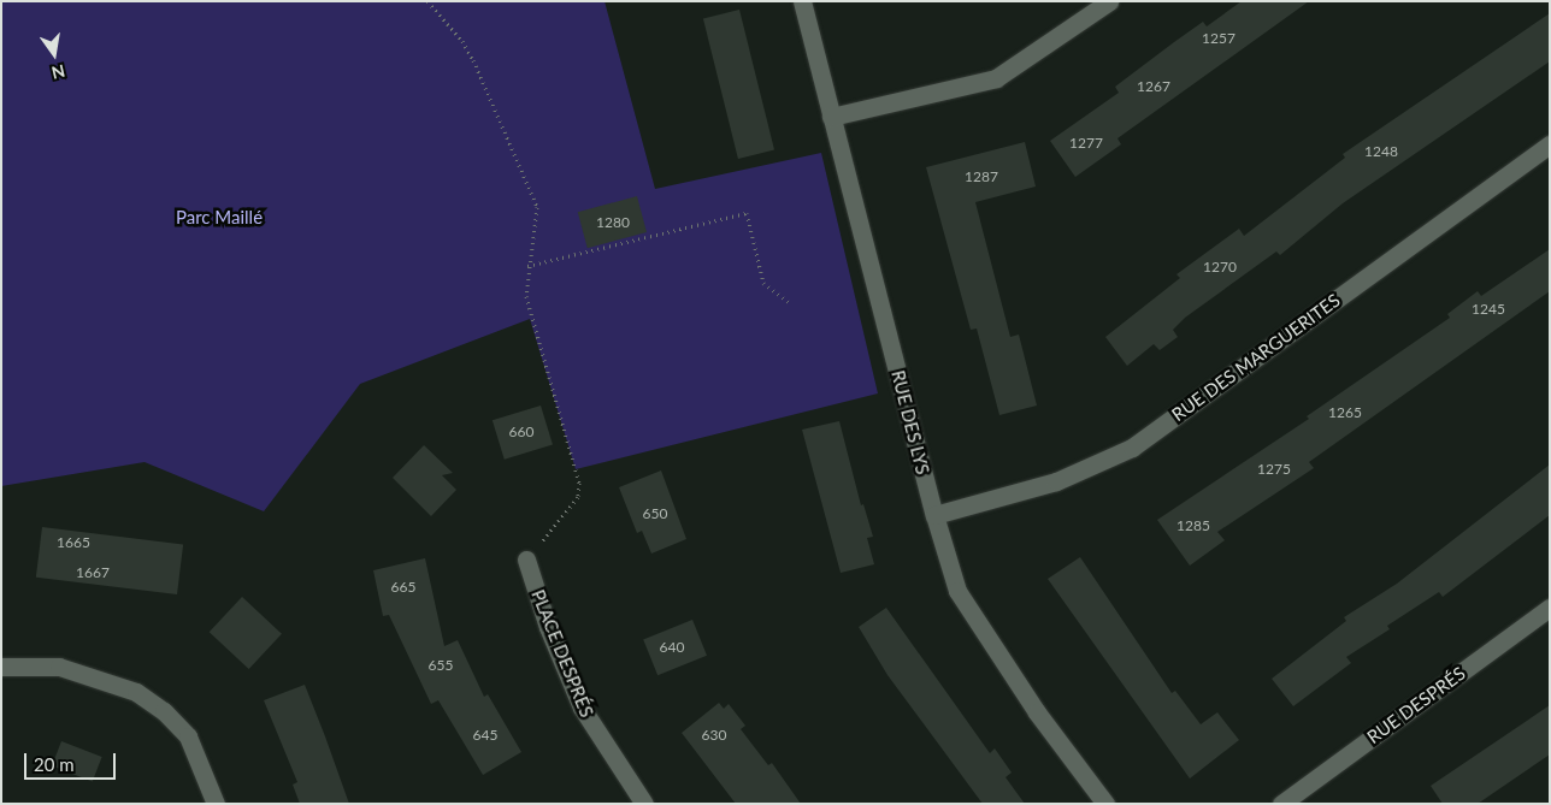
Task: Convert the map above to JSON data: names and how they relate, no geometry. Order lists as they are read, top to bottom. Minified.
{"streets":{"street":["RUE DES MARGUERITES","RUE DES LYS","PLACE DESPRÉS","RUE DESPRÉS"]},"crossings":[["RUE DES MARGUERITES","RUE DES LYS"]],"parks":["Parc Maillé"],"house_numbers":["1257","1267","1277","1248","1287","1280","1270","1245","1265","660","1275","650","1285","1665","1667","665","640","655","645","630"],"scale_bar":"20 m","north":"bottom"}
